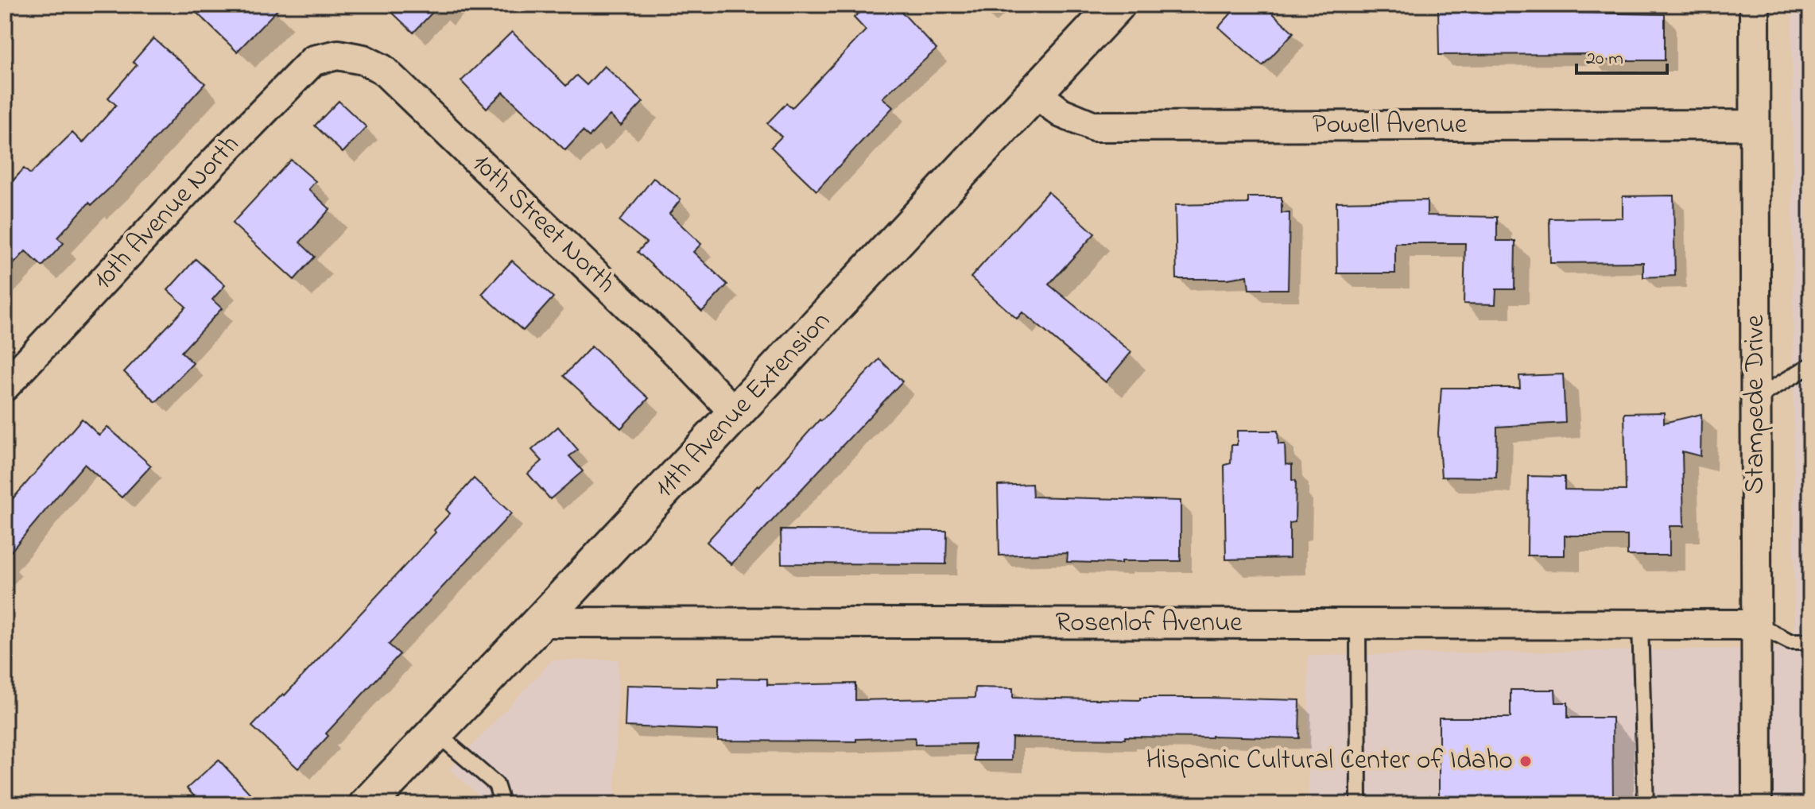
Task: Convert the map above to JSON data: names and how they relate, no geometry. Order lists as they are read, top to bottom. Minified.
{"streets":{"street":["Powell Avenue","10th Avenue North","10th Street North","Stampede Drive","11th Avenue Extension","Rosenlof Avenue"]},"crossings":[["Powell Avenue","Stampede Drive"],["Powell Avenue","11th Avenue Extension"],["10th Avenue North","10th Street North"],["10th Street North","11th Avenue Extension"],["Stampede Drive","Rosenlof Avenue"],["11th Avenue Extension","Rosenlof Avenue"]],"places":["Hispanic Cultural Center of Idaho"],"scale_bar":"20 m"}
